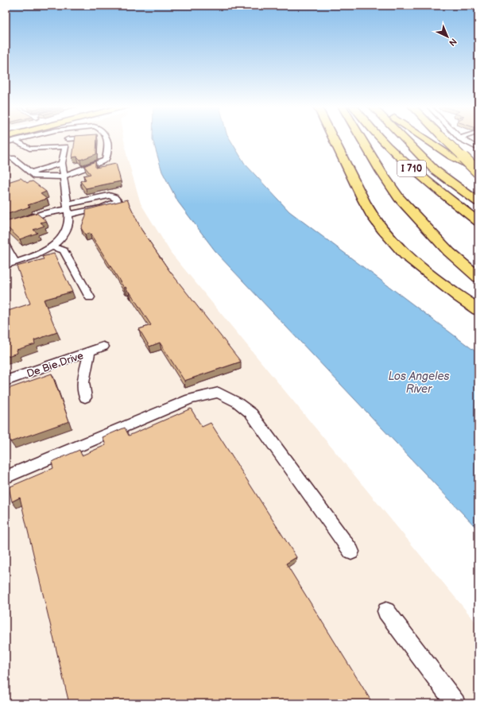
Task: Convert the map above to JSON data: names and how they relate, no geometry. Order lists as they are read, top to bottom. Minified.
{"streets":{"highway":["I 710"],"street":["De Bie Drive"]},"water":["Los Angeles River"],"north":"bottom right"}
